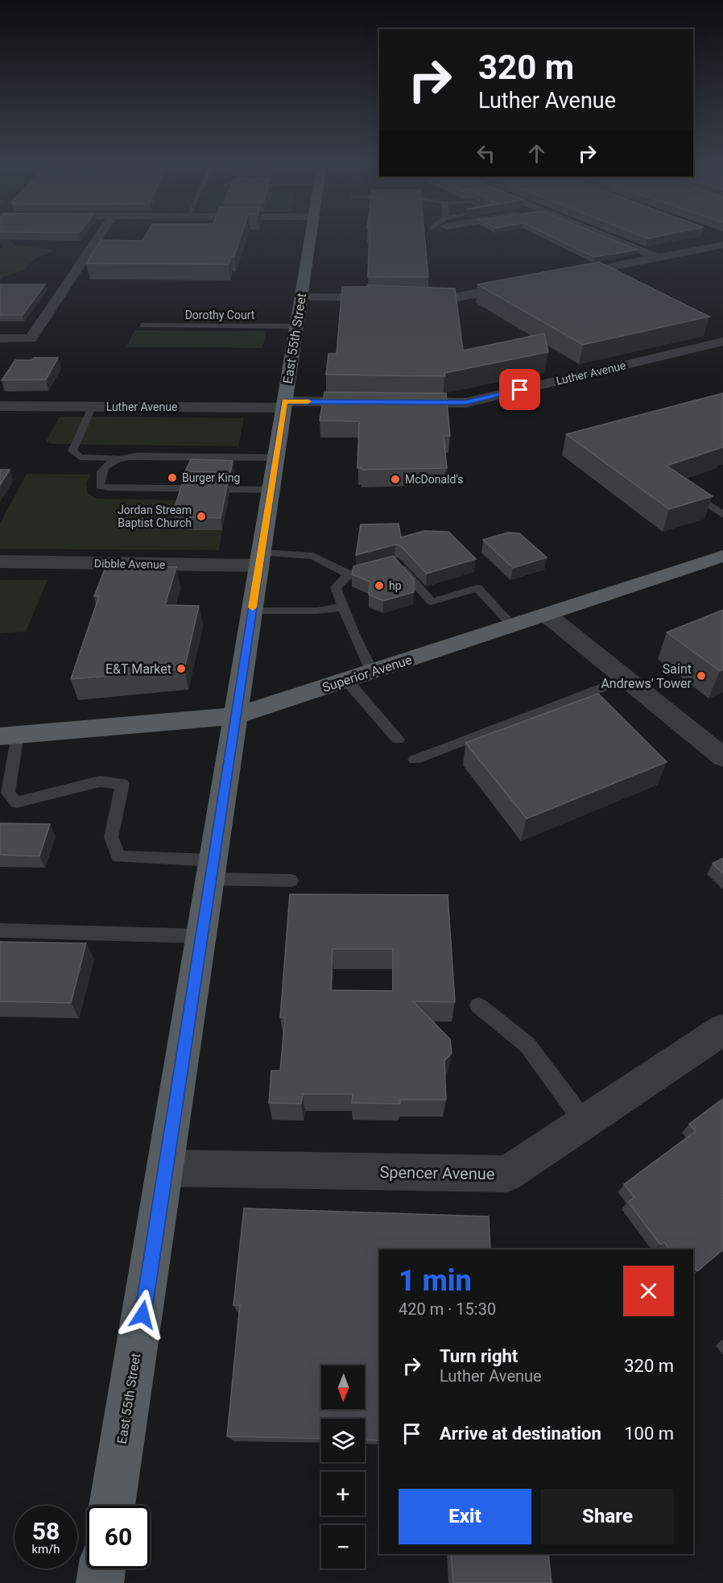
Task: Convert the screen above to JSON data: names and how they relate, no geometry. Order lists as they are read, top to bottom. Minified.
{"streets":{"main road":["East 55th Street","Superior Avenue"],"street":["Luther Avenue","Dibble Avenue","Spencer Avenue"],"lane":["Dorothy Court"]},"crossings":[["Dorothy Court","East 55th Street"],["East 55th Street","Luther Avenue"],["East 55th Street","Dibble Avenue"],["East 55th Street","Superior Avenue"],["East 55th Street","Spencer Avenue"]],"places":["Burger King","McDonald's","Jordan Stream Baptist Church","hp","E&T Market","Saint Andrews' Tower"],"north":"bottom","page":{"turn":["320 m","Luther Avenue"],"heading":["1 min","420 m · 15:30"],"list":[{"name":"Turn right","note":"Luther Avenue","value":"320 m"},{"name":"Arrive at destination","value":"100 m"}],"map_buttons":["+","−"],"buttons":["Exit","Share"],"speed":"58 km/h","limit":"60"}}
